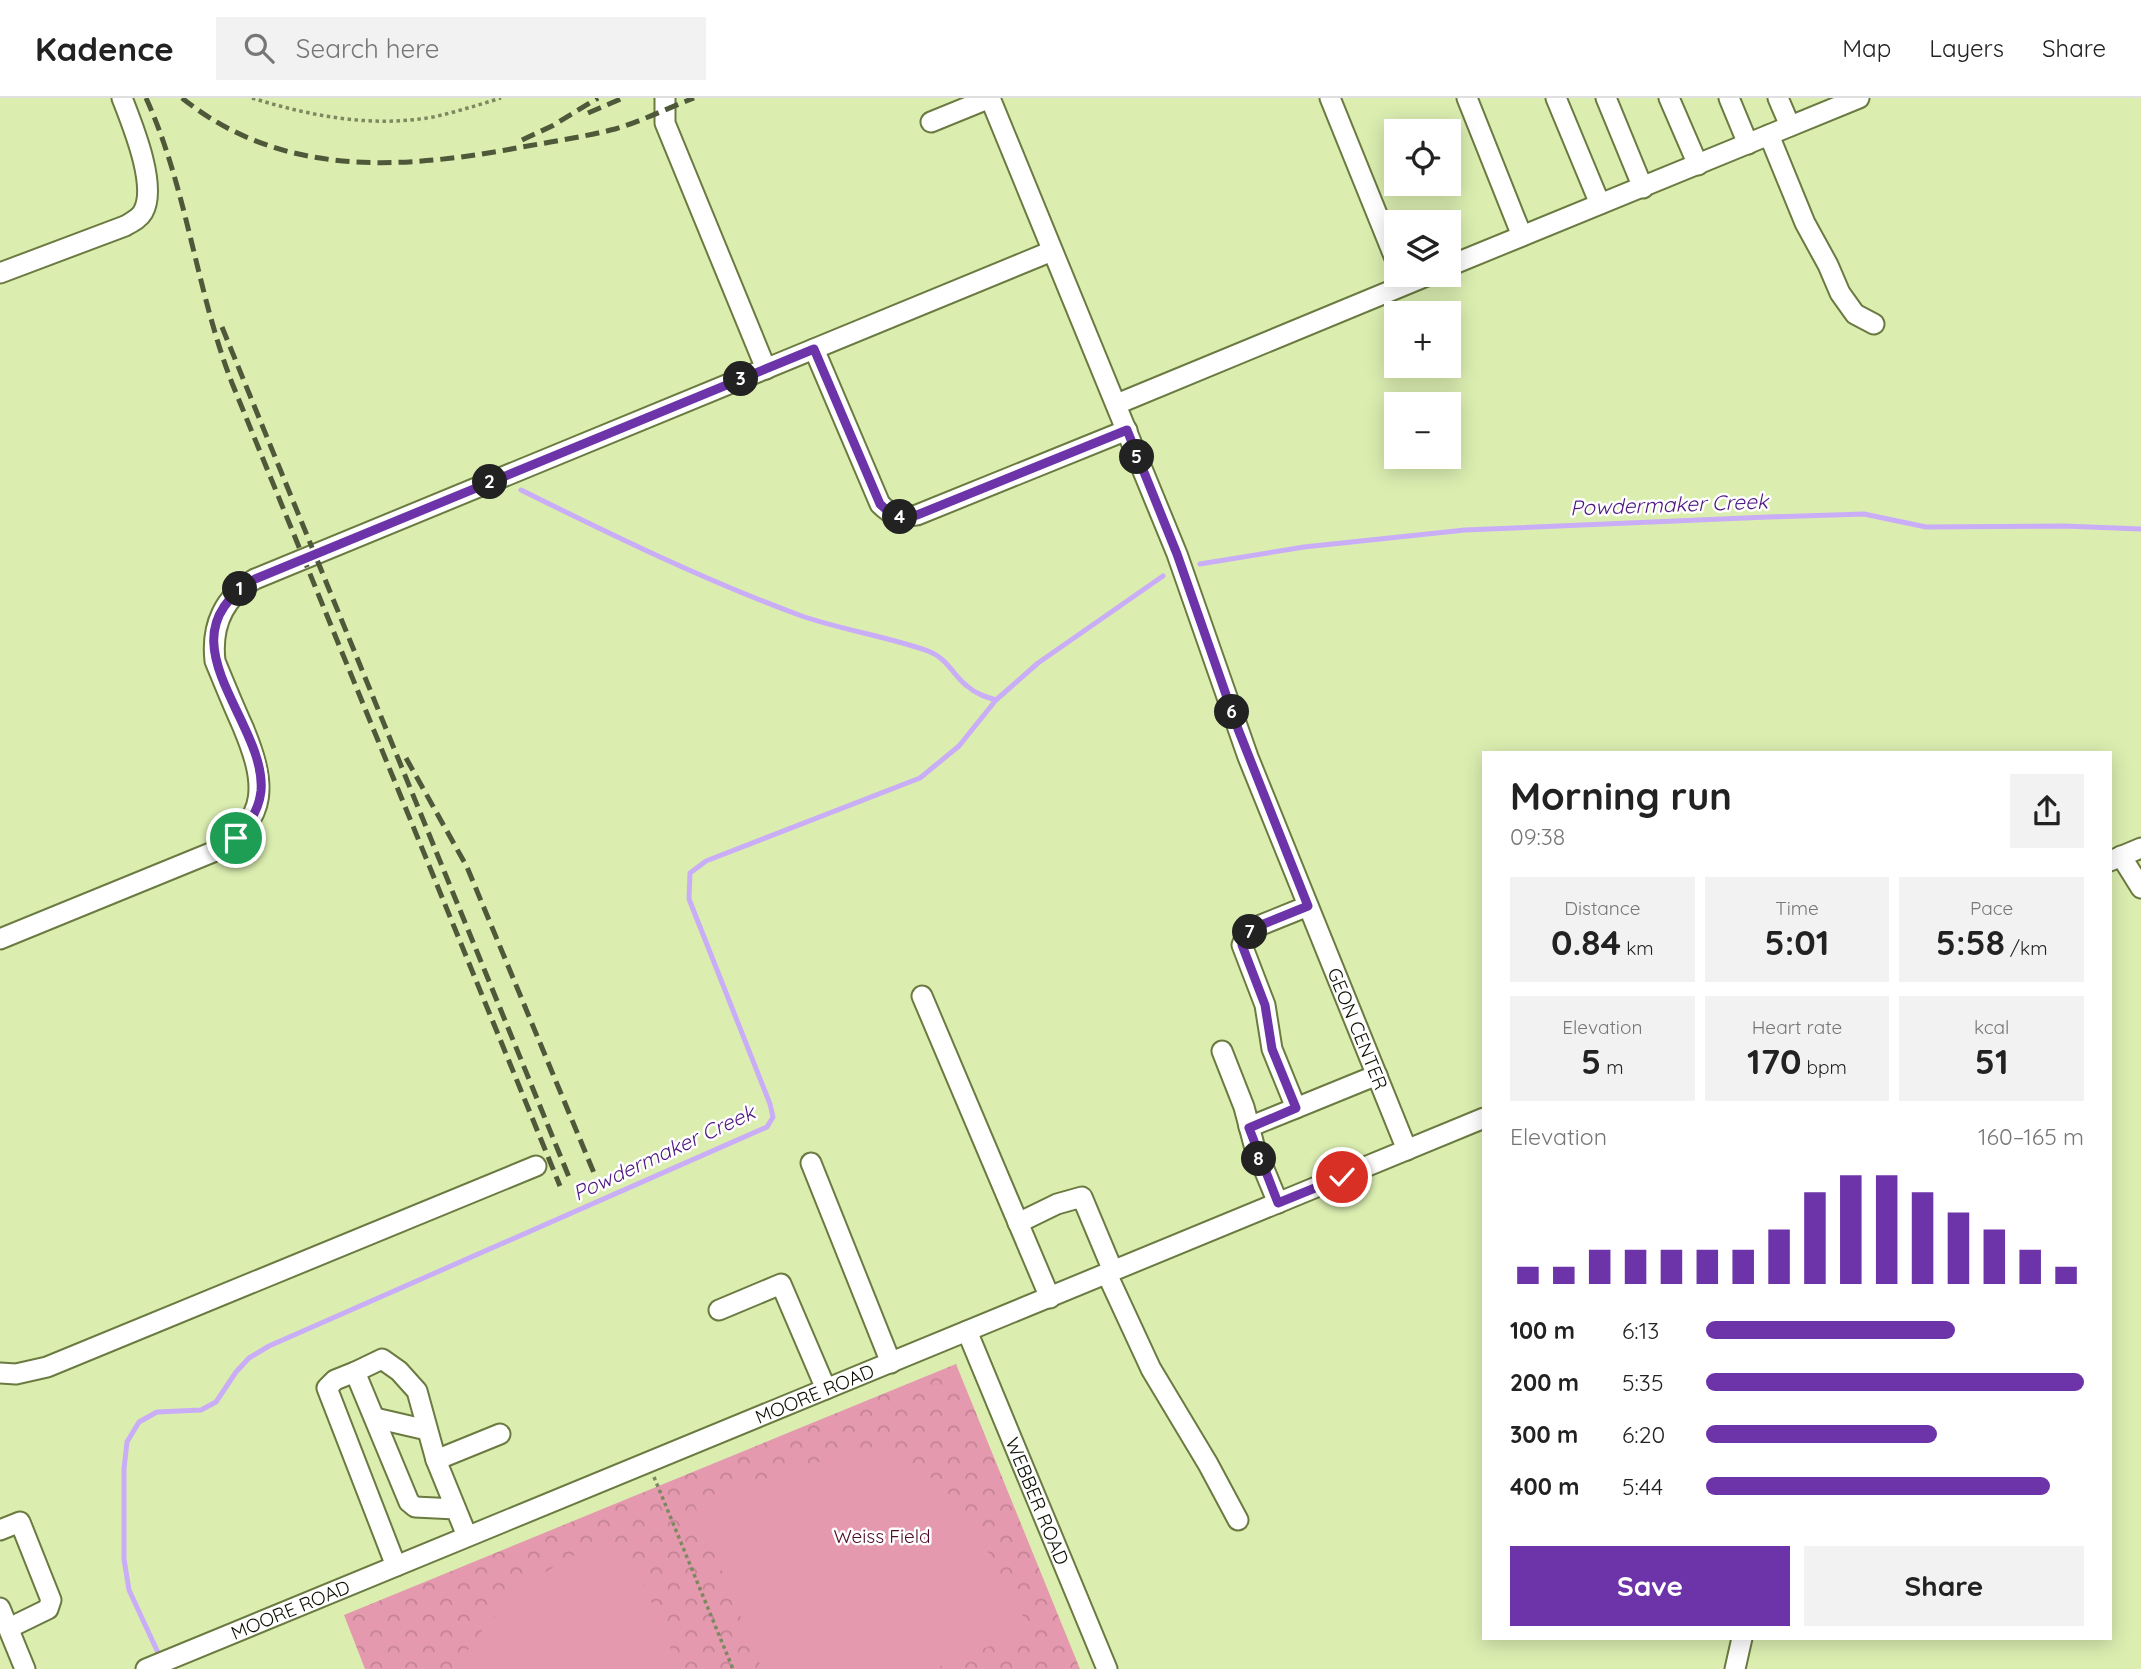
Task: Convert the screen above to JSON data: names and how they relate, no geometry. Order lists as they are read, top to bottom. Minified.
{"streets":{"street":["GEON CENTER","MOORE ROAD","WEBBER ROAD"]},"crossings":[["GEON CENTER","MOORE ROAD"],["MOORE ROAD","WEBBER ROAD"]],"water":["Powdermaker Creek"],"parks":["Weiss Field"],"page":{"header":"Kadence","search":"Search here","nav":["Map","Layers","Share"],"map_buttons":["+","−"],"pins":["3","5","2","4","1","6","7","8"],"heading":["Morning run","09:38"],"stats":[["Distance","0.84 km"],["Time","5:01"],["Pace","5:58 /km"],["Elevation","5 m"],["Heart rate","170 bpm"],["kcal","51"]],"chart":["Elevation","160–165 m"],"list":[{"name":"100 m","note":"6:13"},{"name":"200 m","note":"5:35"},{"name":"300 m","note":"6:20"},{"name":"400 m","note":"5:44"}],"buttons":["Save","Share"]}}
